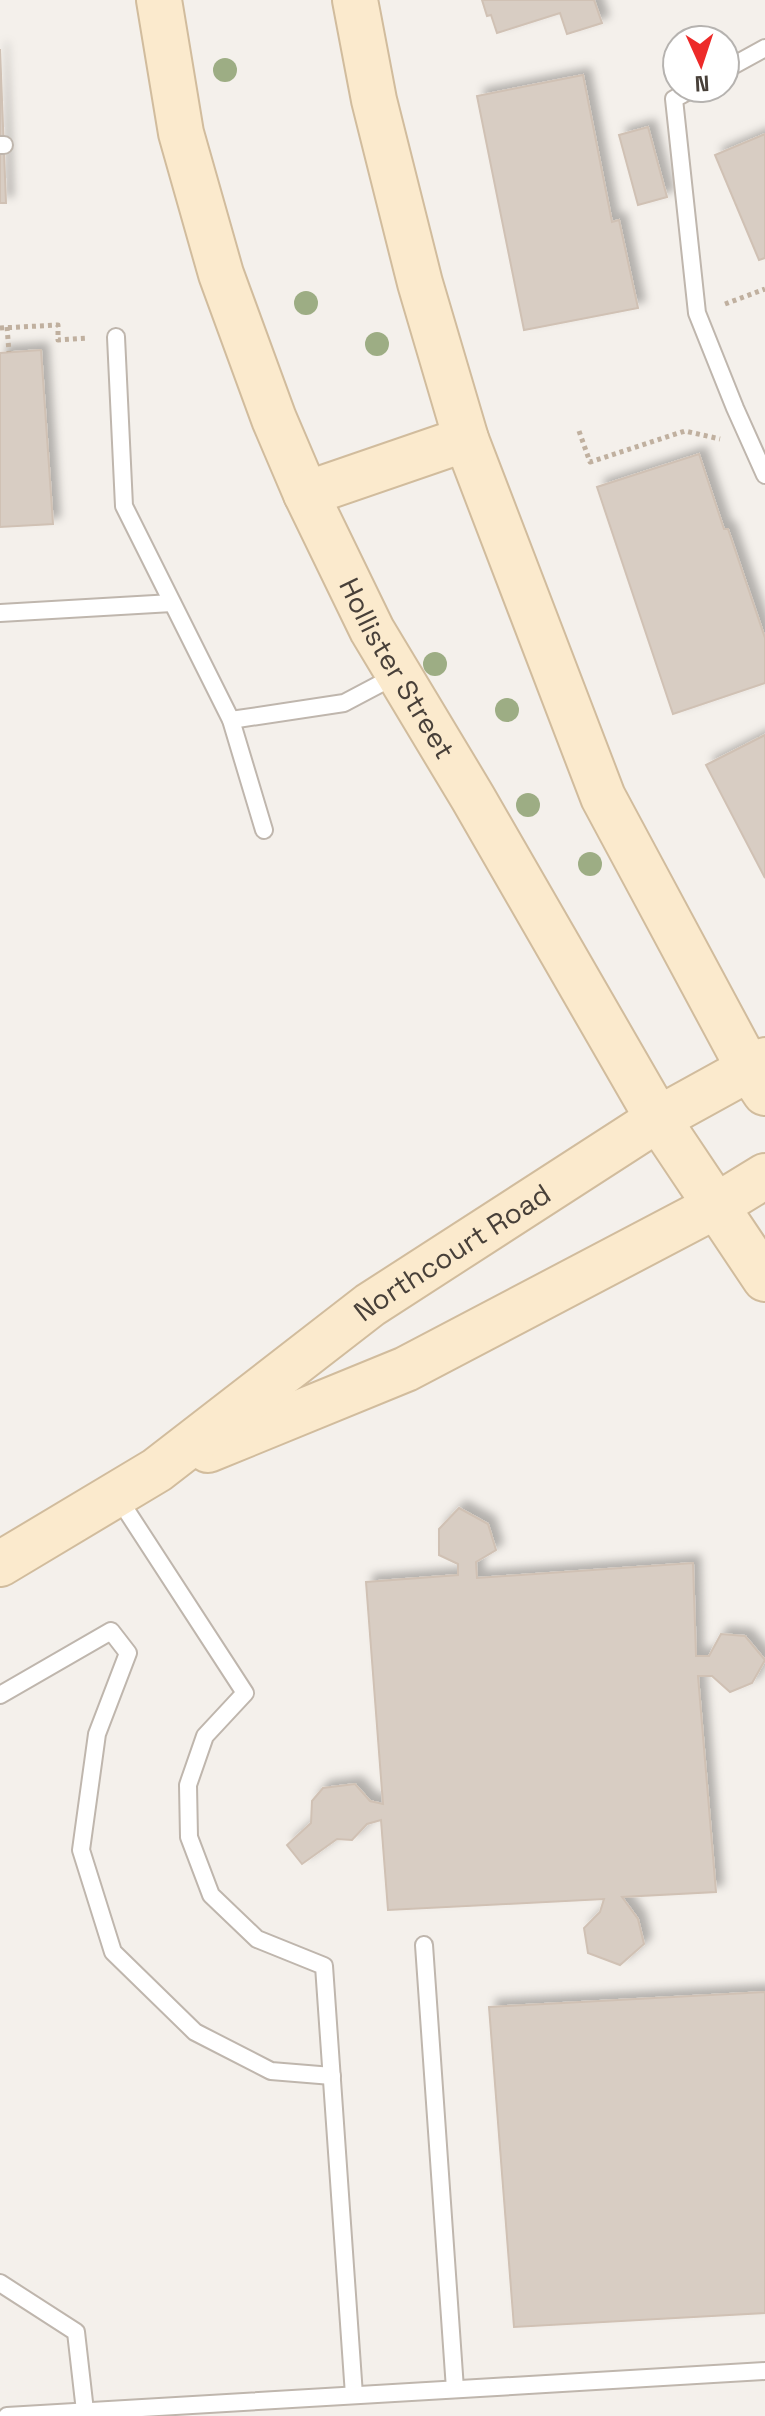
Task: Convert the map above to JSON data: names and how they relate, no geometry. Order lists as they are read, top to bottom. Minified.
{"streets":{"main road":["Hollister Street","Northcourt Road"]},"crossings":[["Hollister Street","Northcourt Road"]],"north":"bottom"}
